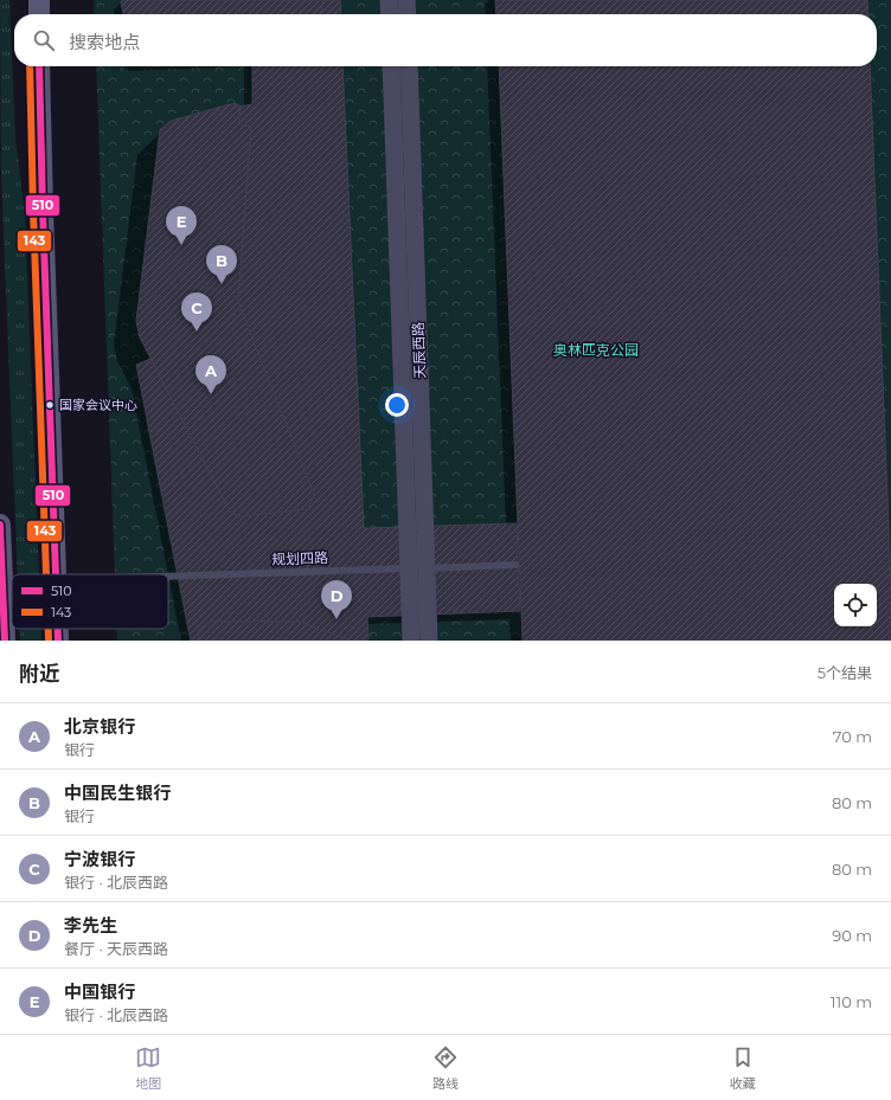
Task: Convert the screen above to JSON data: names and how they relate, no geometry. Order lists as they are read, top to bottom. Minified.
{"streets":{"street":["天辰西路"],"lane":["规划四路"]},"crossings":[["天辰西路","规划四路"]],"parks":["奥林匹克公园"],"places":["国家会议中心"],"lines":["transit line 510","transit line 143"],"legend":["510","143"],"page":{"search":"搜索地点","pins":["E","B","C","A","D"],"heading":["附近","5个结果"],"list":[{"mark":"A","name":"北京银行","note":"银行","value":"70 m"},{"mark":"B","name":"中国民生银行","note":"银行","value":"80 m"},{"mark":"C","name":"宁波银行","note":"银行 · 北辰西路","value":"80 m"},{"mark":"D","name":"李先生","note":"餐厅 · 天辰西路","value":"90 m"},{"mark":"E","name":"中国银行","note":"银行 · 北辰西路","value":"110 m"}],"nav":["地图","路线","收藏"]}}
